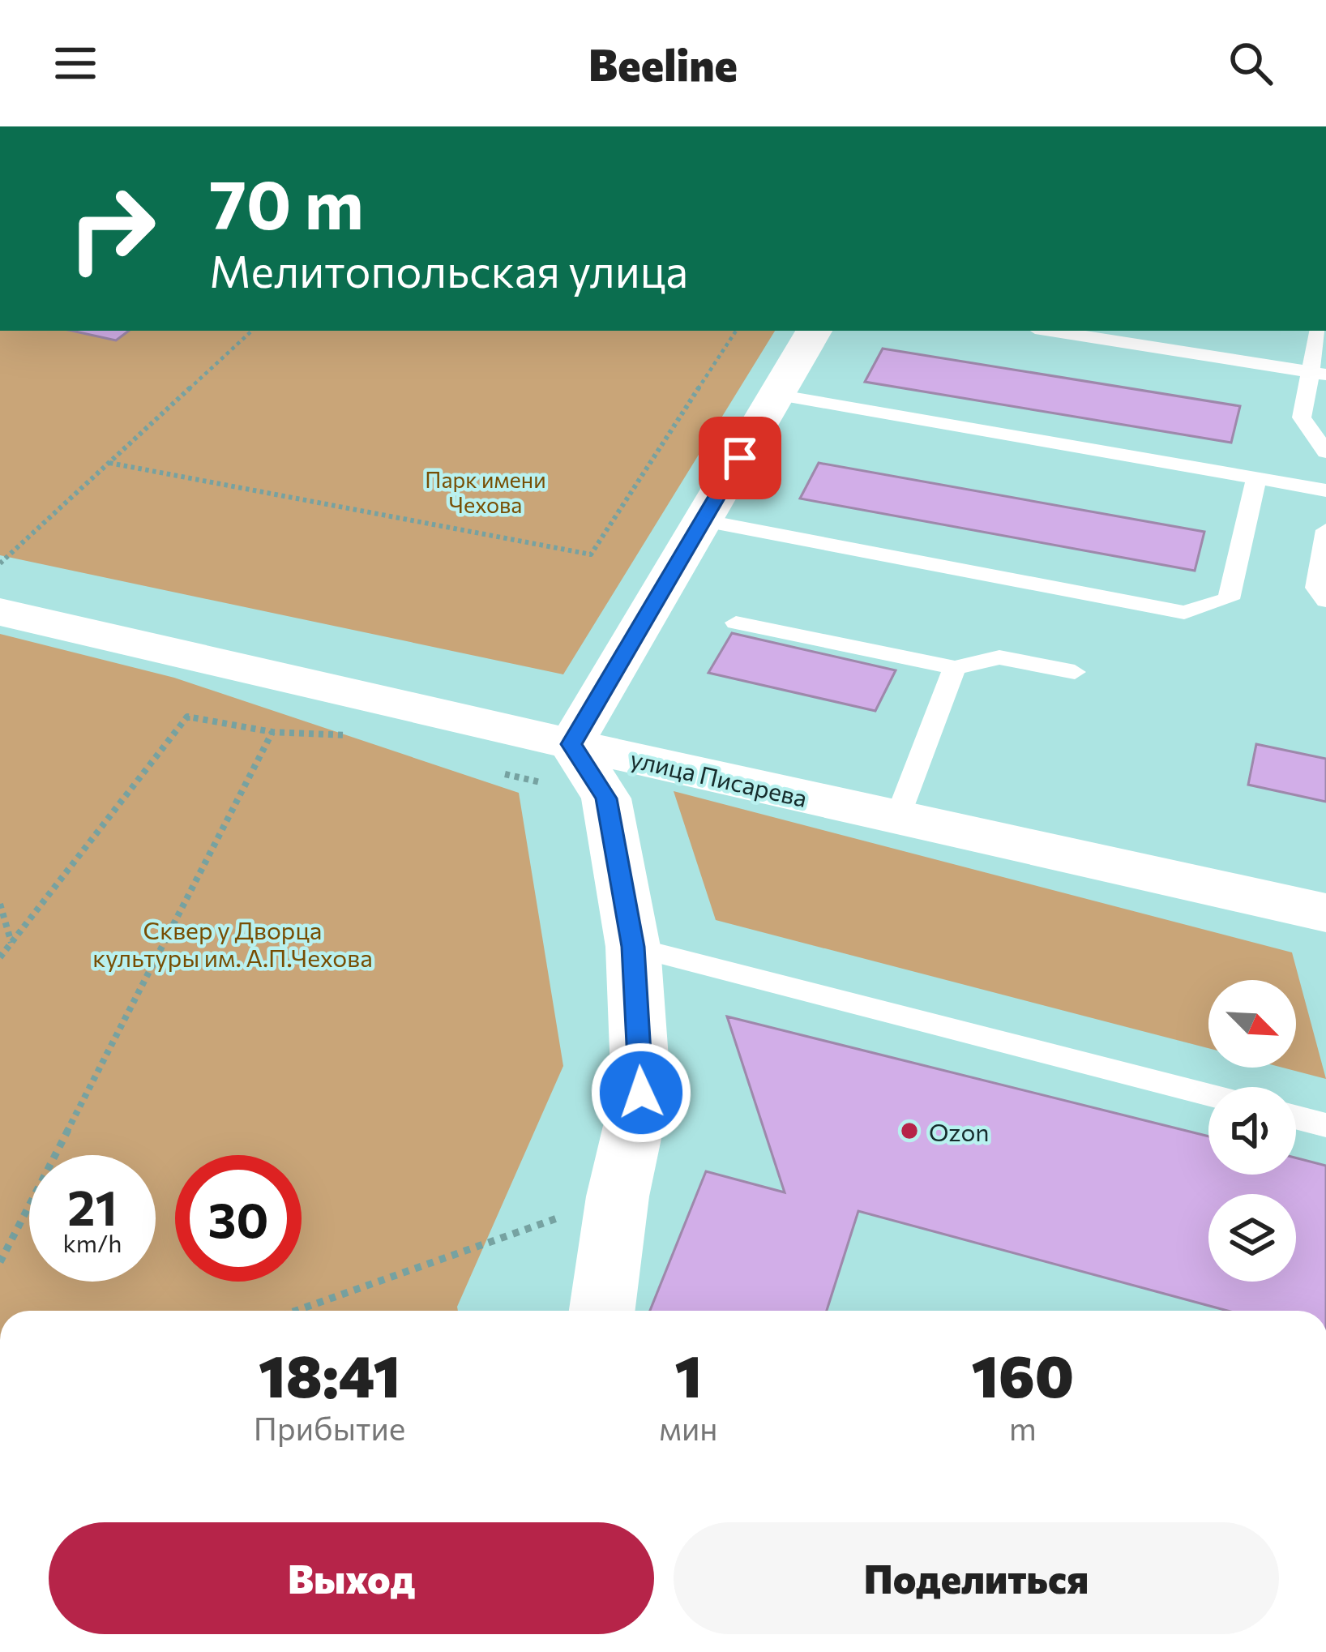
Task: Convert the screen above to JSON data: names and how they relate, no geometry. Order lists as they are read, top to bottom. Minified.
{"streets":{"main road":["улица Писарева"]},"parks":["Парк имени Чехова","Сквер у Дворца культуры им. А.П.Чехова"],"places":["Ozon"],"north":"bottom right","page":{"header":"Beeline","turn":["70 m","Мелитопольская улица"],"speed":"21 km/h","limit":"30","eta":["18:41","Прибытие","1","мин","160","m"],"buttons":["Выход","Поделиться"]}}
